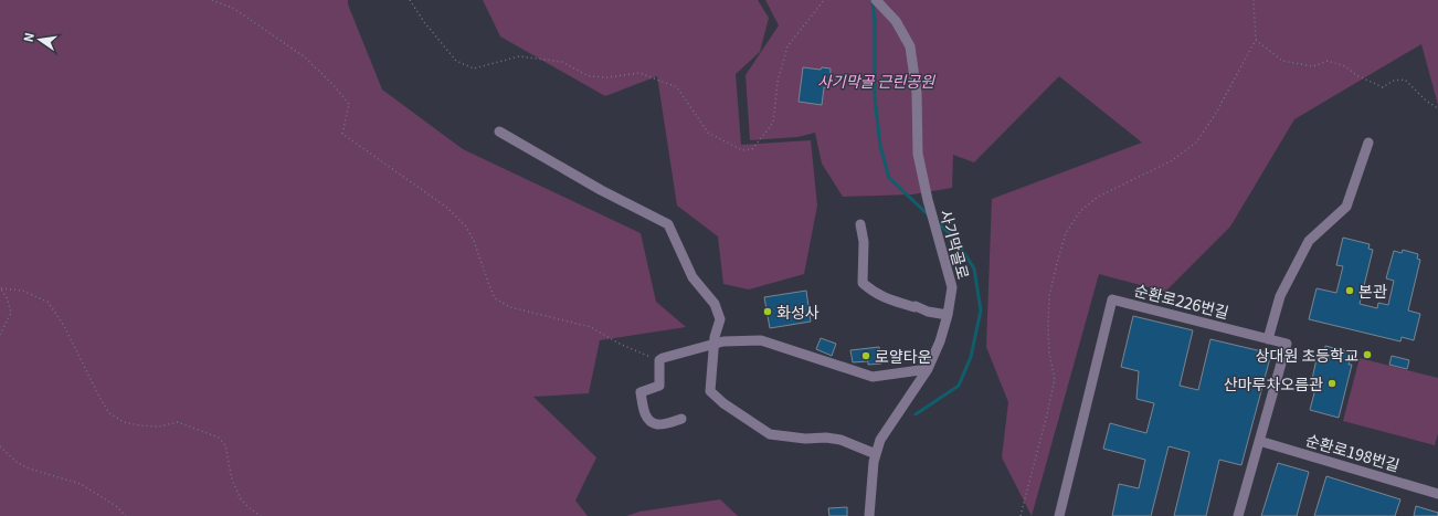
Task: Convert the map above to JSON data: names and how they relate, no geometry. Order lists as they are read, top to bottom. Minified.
{"streets":{"street":["사기막골로","순환로226번길","순환로198번길"]},"crossings":[["순환로226번길","순환로198번길"]],"parks":["사기막골 근린공원"],"places":["본관","화성사","상대원 초등학교","로얄타운","산마루차오름관"],"north":"left"}
